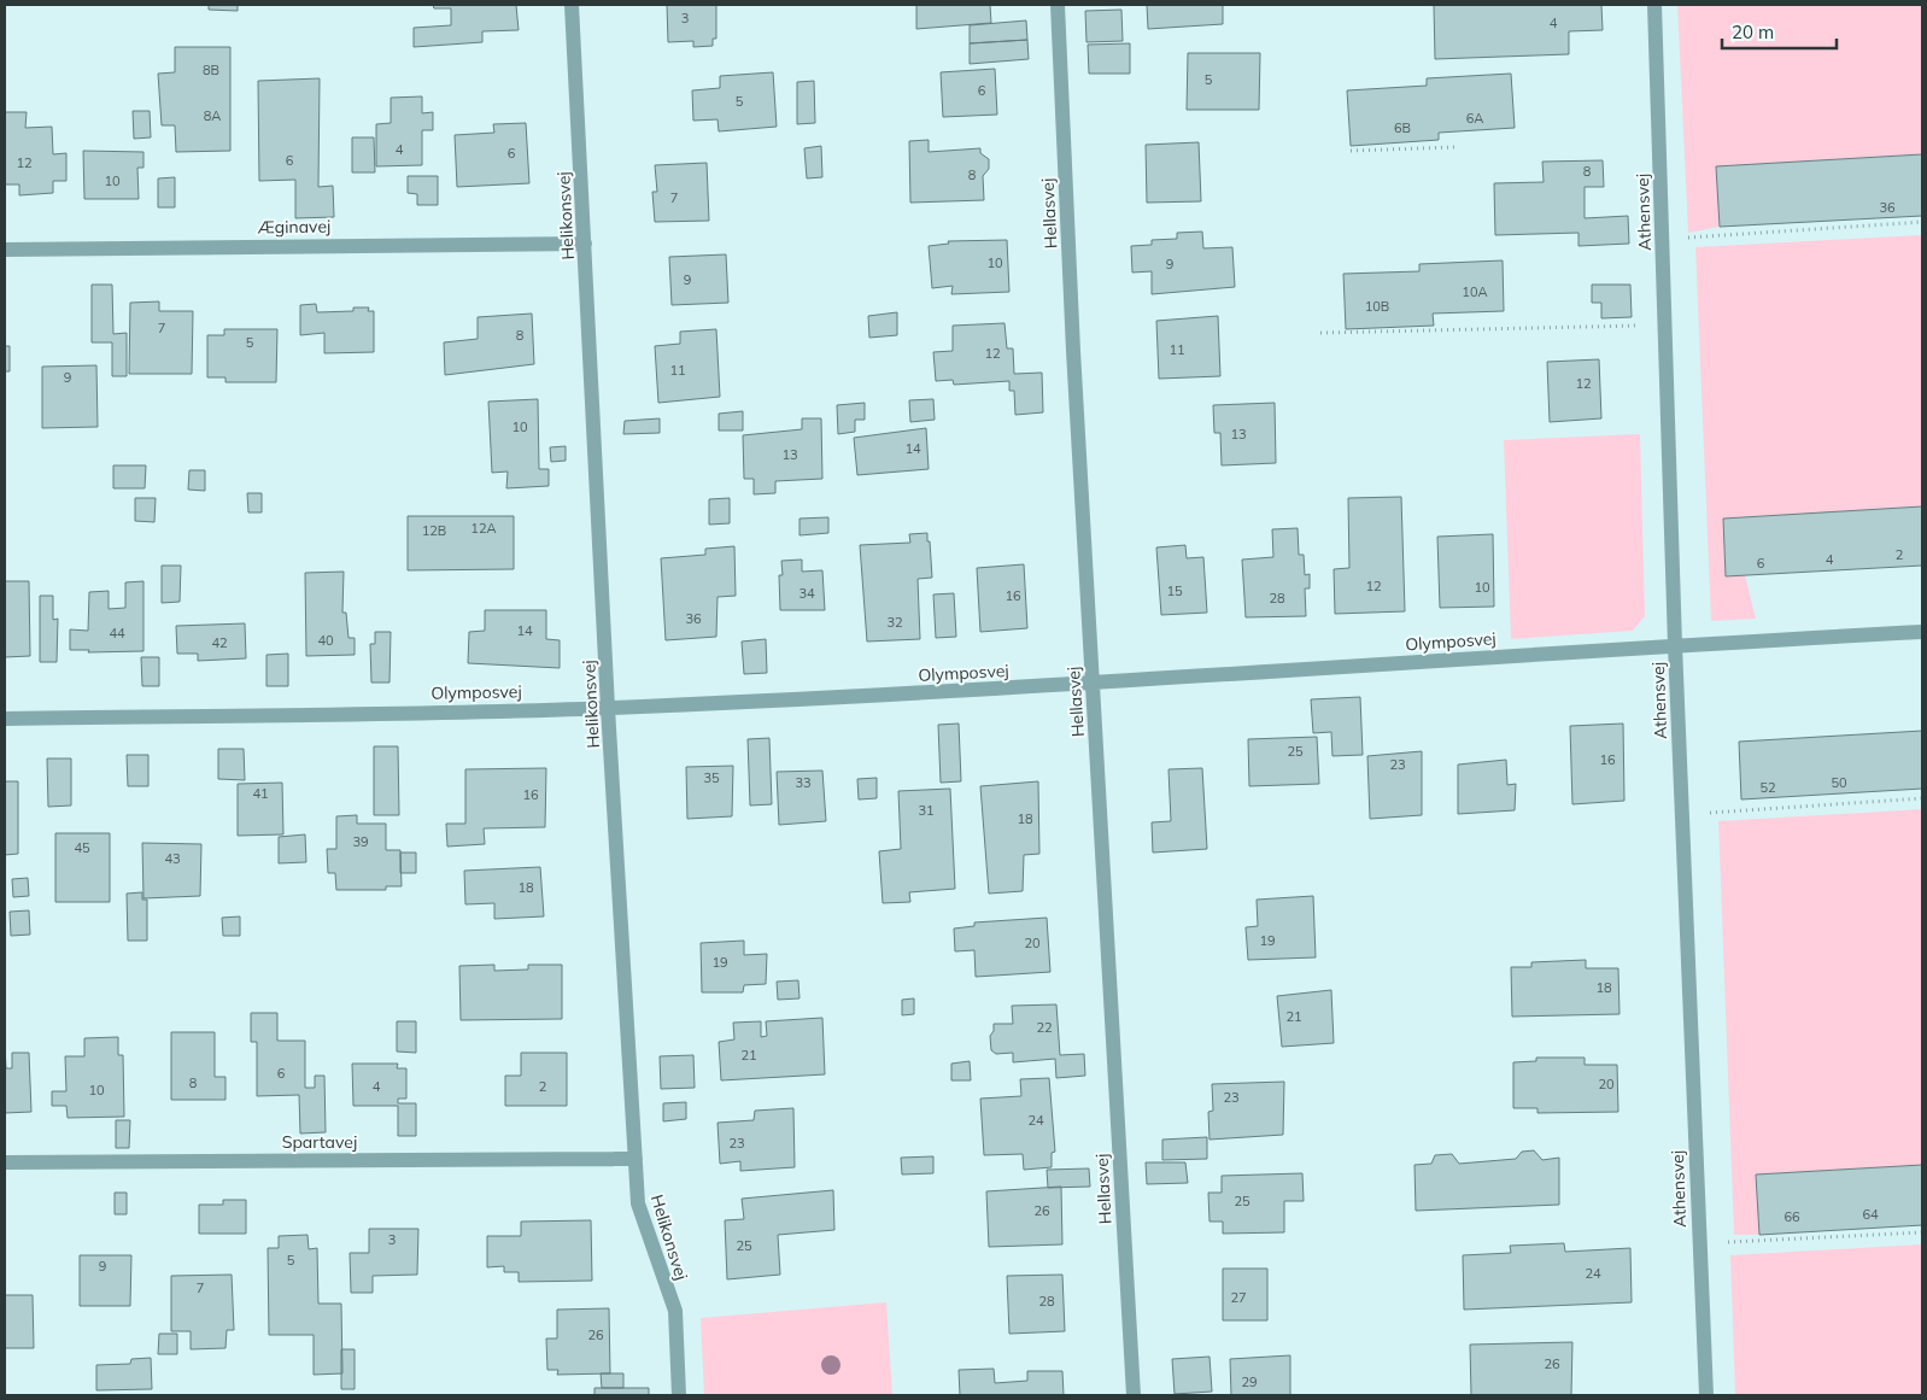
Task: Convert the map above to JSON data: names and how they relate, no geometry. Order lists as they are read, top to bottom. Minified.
{"streets":{"street":["Athensvej","Hellasvej","Helikonsvej","Æginavej","Olymposvej","Spartavej"]},"crossings":[["Athensvej","Olymposvej"],["Hellasvej","Olymposvej"],["Helikonsvej","Æginavej"],["Helikonsvej","Olymposvej"],["Helikonsvej","Spartavej"]],"house_numbers":["3","4","8B","5","6","5","8A","6A","6B","4","6","6","12","8","8","10","7","36","10","9","9","10A","10B","7","8","5","11","12","11","9","12","10","13","14","13","12A","12B","2","4","6","12","10","15","34","16","28","36","32","14","44","40","42","25","16","23","35","33","50","52","41","16","31","18","39","45","43","18","19","20","19","18","21","22","21","6","8","20","4","2","10","23","24","23","25","26","64","66","3","25","5","9","24","7","27","28","26","26","29"],"scale_bar":"20 m"}
